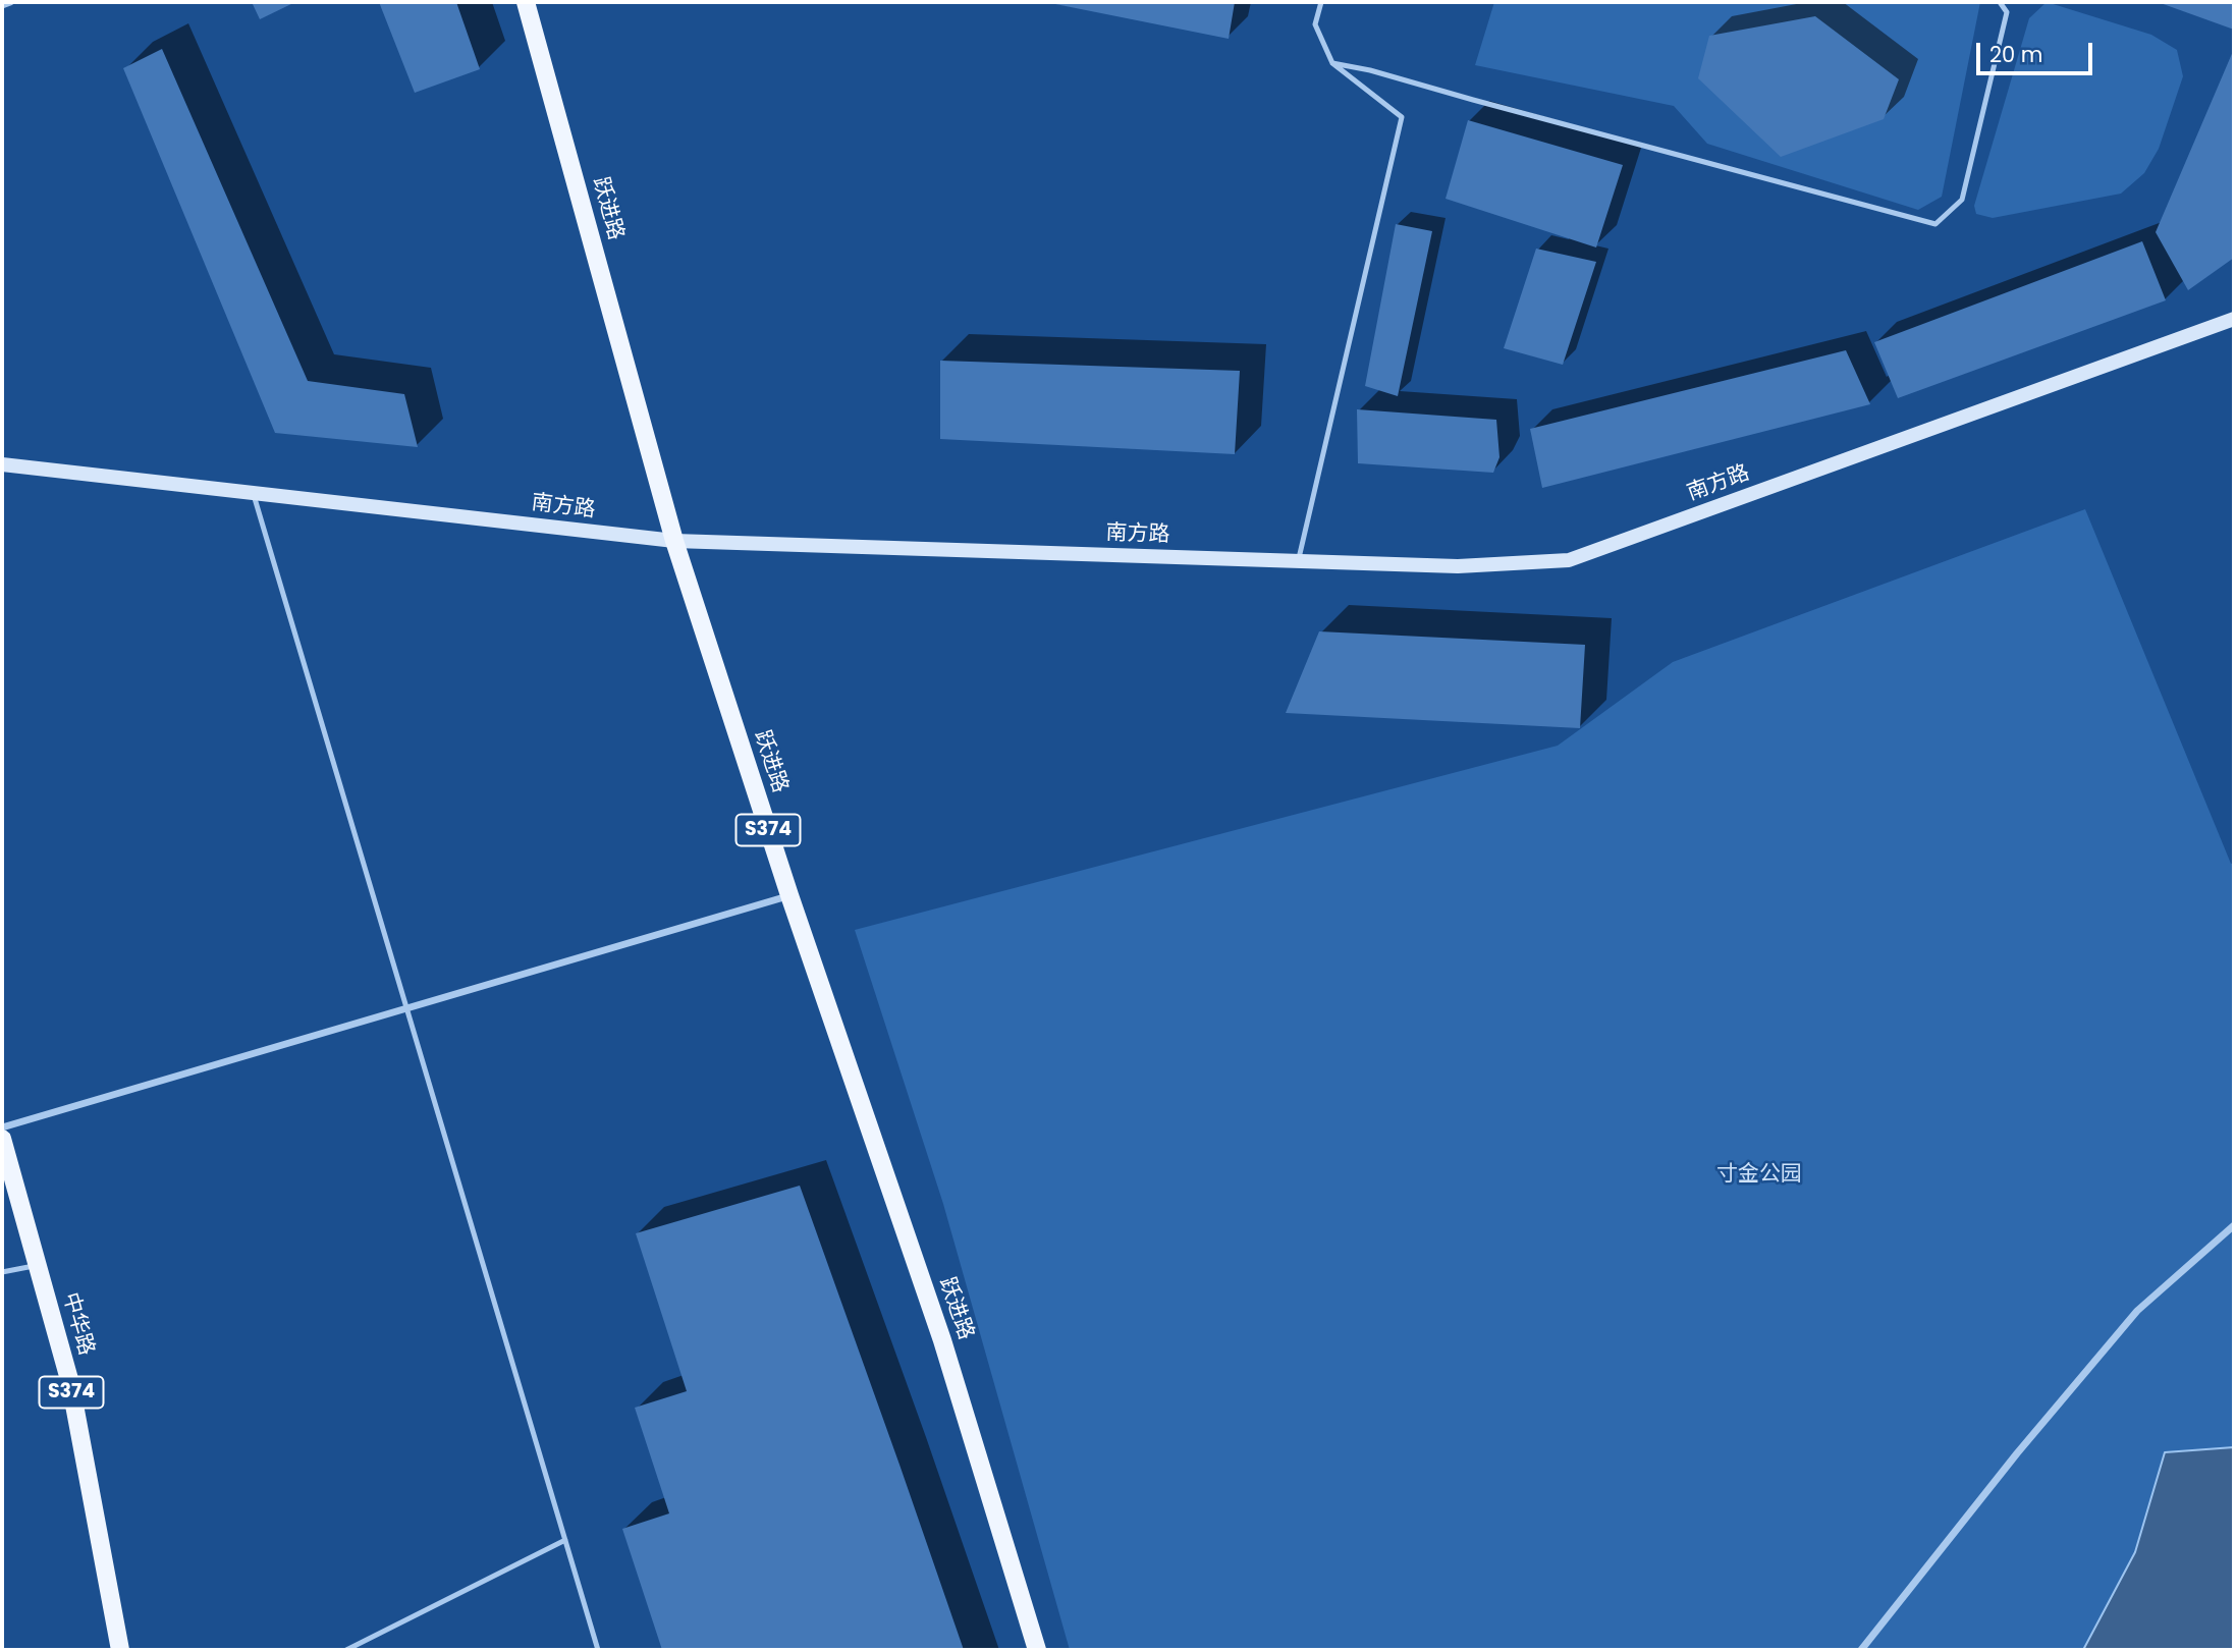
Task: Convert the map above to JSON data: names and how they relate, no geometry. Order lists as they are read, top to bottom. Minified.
{"streets":{"main road":["跃进路","S374","中华路"],"street":["南方路"]},"crossings":[["跃进路","南方路"]],"parks":["寸金公园"],"scale_bar":"20 m"}
